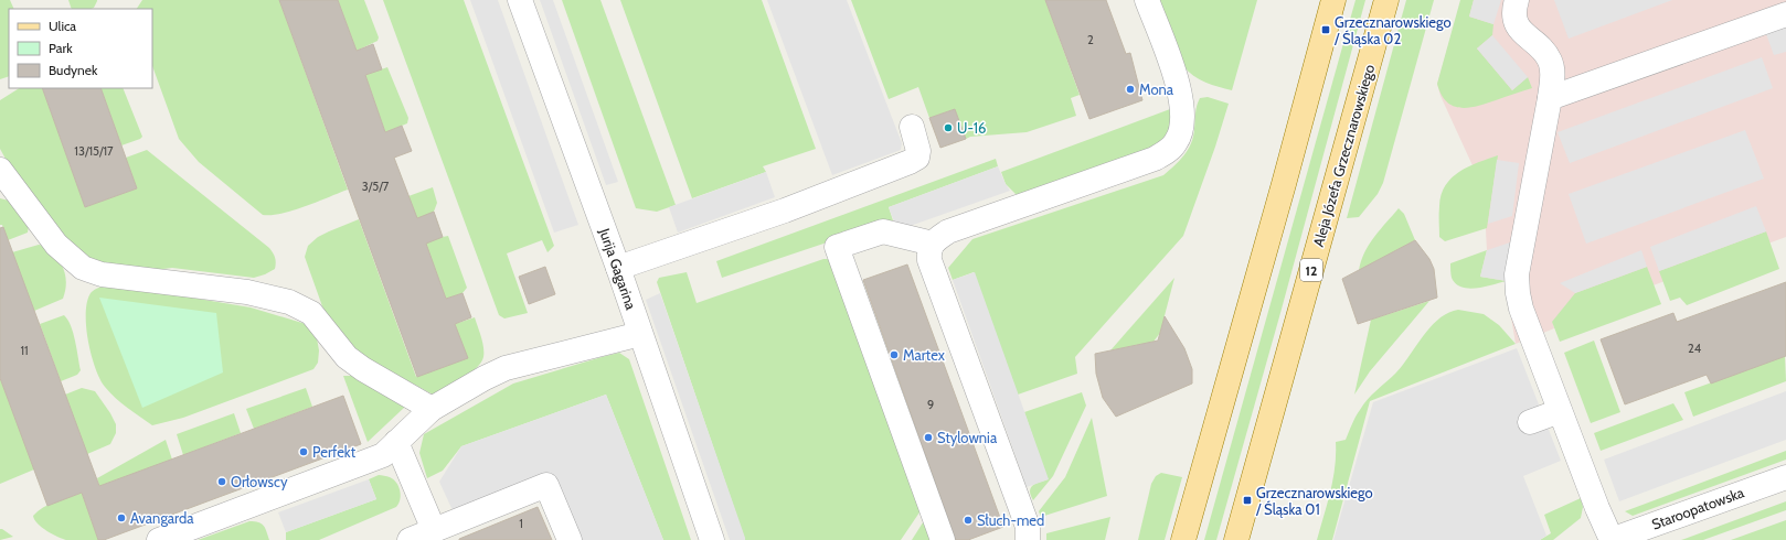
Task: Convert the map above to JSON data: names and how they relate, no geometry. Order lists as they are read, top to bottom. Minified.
{"streets":{"main road":["Aleja Józefa Grzecznarowskiego","12"],"street":["Jurija Gagarina","Staroopatowska"]},"places":{"transit":["Grzecznarowskiego / Śląska 02","Grzecznarowskiego / Śląska 01"],"other":["Mona","U-16","Martex","Stylownia","Perfekt","Orłowscy","Avangarda","Słuch-med"]},"house_numbers":["2","13/15/17","3/5/7","24","11","9","1"],"legend":["Ulica","Park","Budynek"]}
